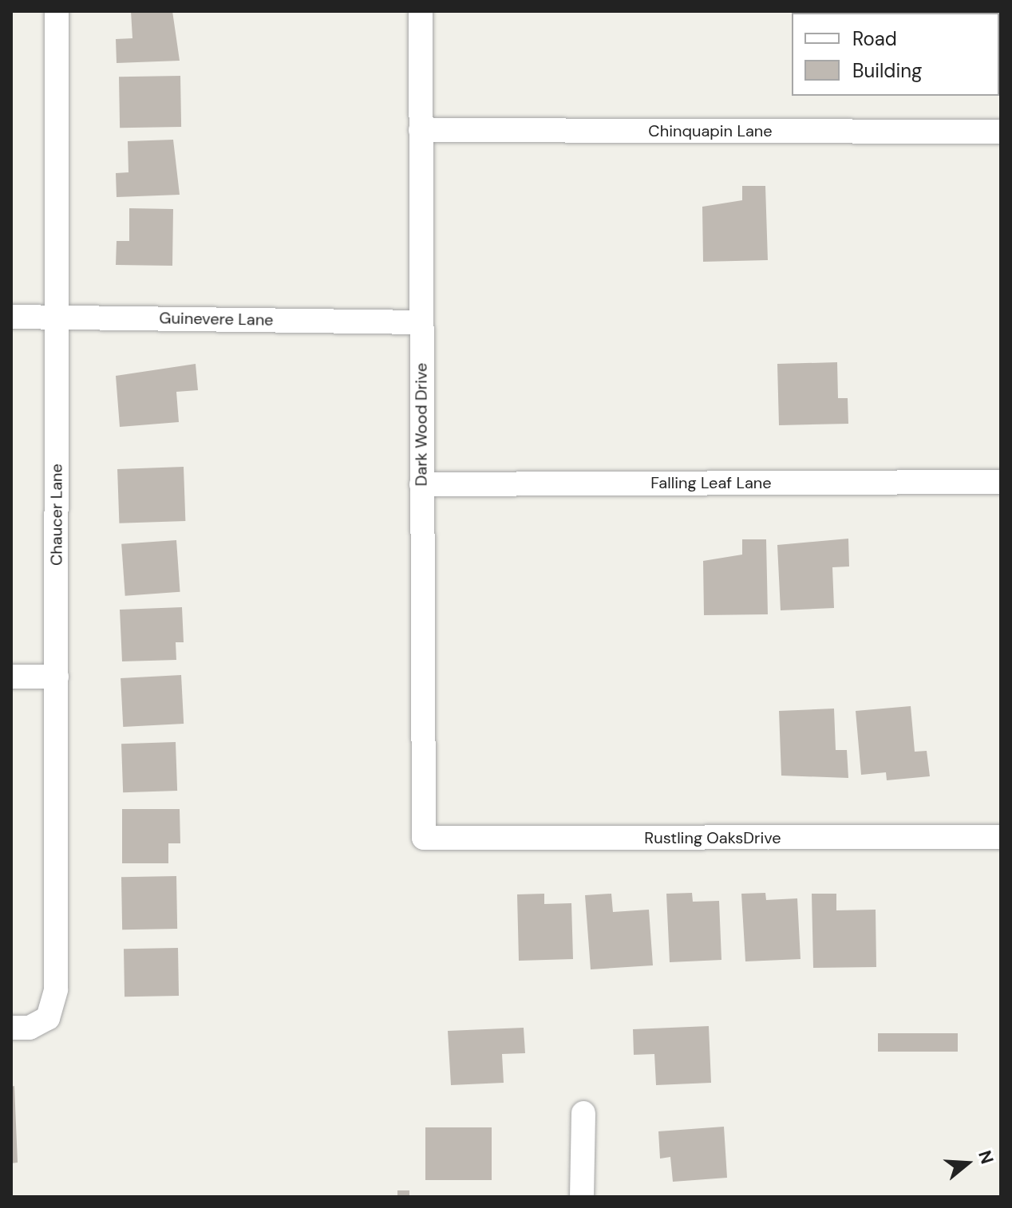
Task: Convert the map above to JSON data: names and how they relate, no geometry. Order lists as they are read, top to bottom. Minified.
{"streets":{"street":["Chinquapin Lane","Guinevere Lane","Dark Wood Drive","Falling Leaf Lane","Chaucer Lane","Rustling OaksDrive"]},"crossings":[["Chinquapin Lane","Dark Wood Drive"],["Guinevere Lane","Dark Wood Drive"],["Guinevere Lane","Chaucer Lane"],["Dark Wood Drive","Falling Leaf Lane"],["Dark Wood Drive","Rustling OaksDrive"]],"legend":["Road","Building"],"north":"right"}
